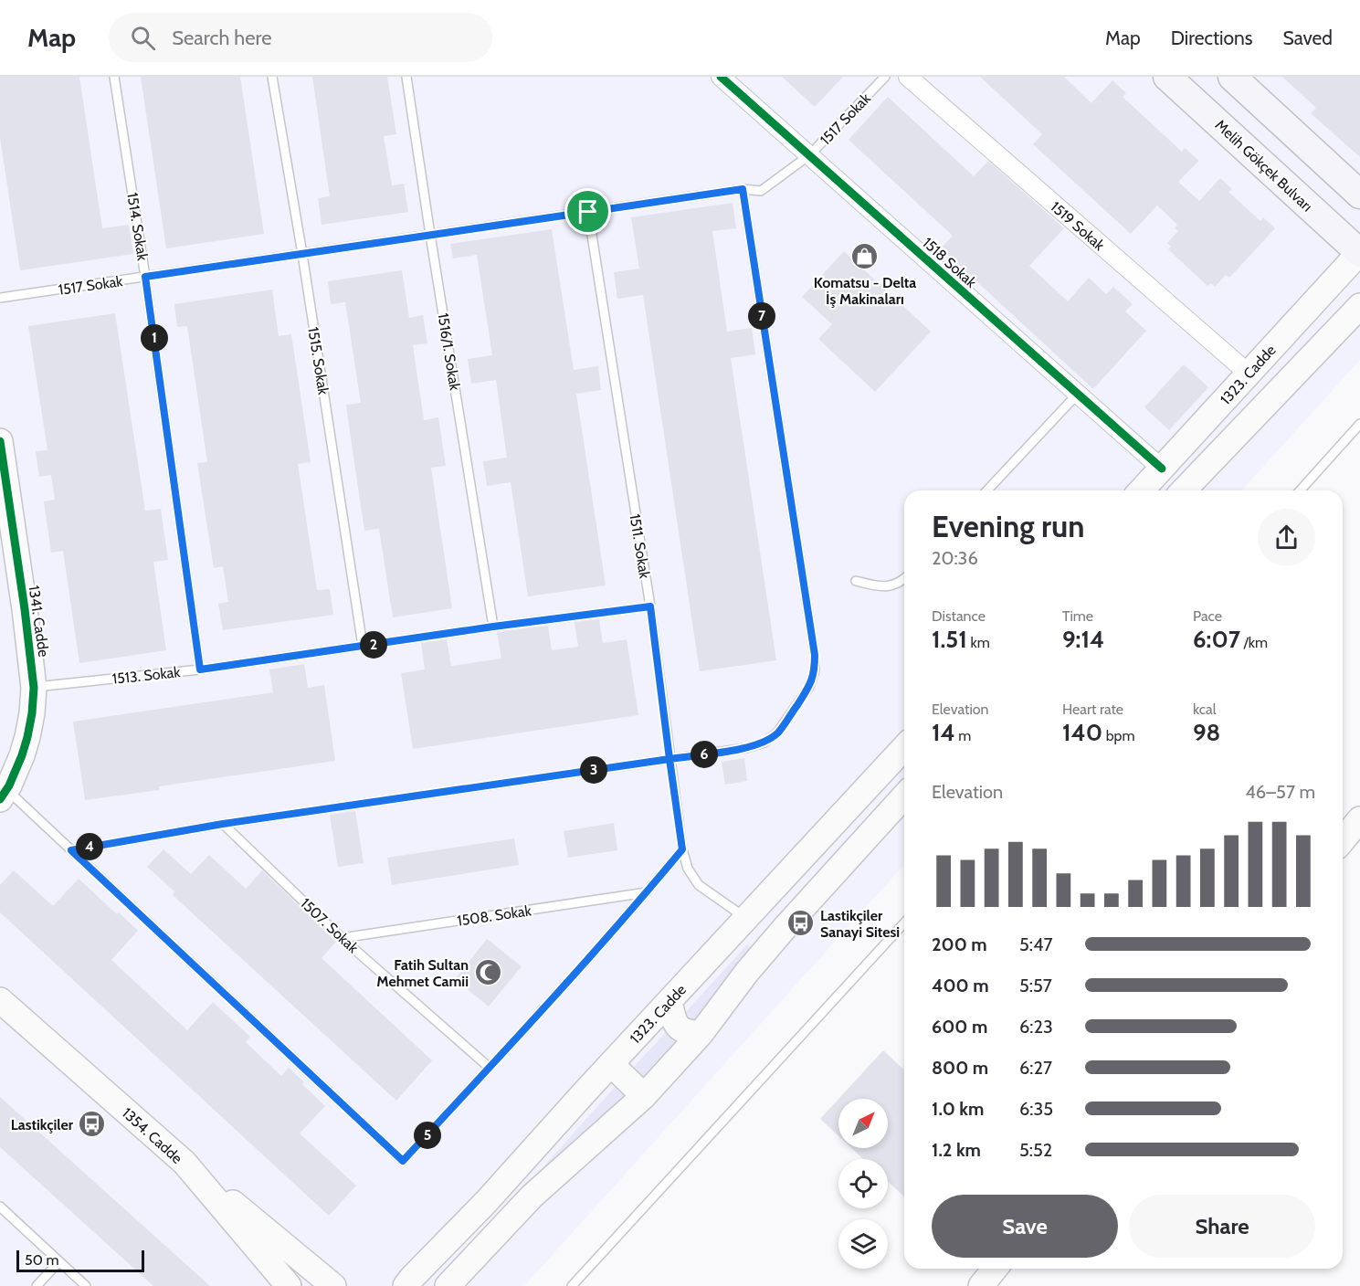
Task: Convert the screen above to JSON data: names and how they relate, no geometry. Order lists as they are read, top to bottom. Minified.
{"streets":{"main road":["Melih Gökçek Bulvarı","1323. Cadde","1341. Cadde","1354. Cadde"],"street":["1519 Sokak","1518 Sokak"],"lane":["1517 Sokak","1514. Sokak","1516/1. Sokak","1515. Sokak","1511. Sokak","1513. Sokak","1508. Sokak","1507. Sokak"]},"crossings":[["1517 Sokak","1514. Sokak"],["1517 Sokak","1518 Sokak"],["1517 Sokak","1516/1. Sokak"],["1517 Sokak","1515. Sokak"],["1517 Sokak","1511. Sokak"],["Melih Gökçek Bulvarı","1323. Cadde"],["1519 Sokak","1323. Cadde"],["1514. Sokak","1513. Sokak"],["1518 Sokak","1323. Cadde"],["1516/1. Sokak","1513. Sokak"],["1515. Sokak","1513. Sokak"],["1323. Cadde","1511. Sokak"],["1511. Sokak","1513. Sokak"],["1341. Cadde","1513. Sokak"],["1508. Sokak","1507. Sokak"]],"places":{"shop":["Komatsu - Delta İş Makinaları"],"bus stop":["Lastikçiler Sanayi Sitesi","Lastikçiler"],"mosque":["Fatih Sultan Mehmet Camii"]},"scale_bar":"50 m","north":"top right","page":{"header":"Map","search":"Search here","nav":["Map","Directions","Saved"],"pins":["7","1","2","6","3","4","5"],"heading":["Evening run","20:36"],"stats":[["Distance","1.51 km"],["Time","9:14"],["Pace","6:07 /km"],["Elevation","14 m"],["Heart rate","140 bpm"],["kcal","98"]],"chart":["Elevation","46–57 m"],"list":[{"name":"200 m","note":"5:47"},{"name":"400 m","note":"5:57"},{"name":"600 m","note":"6:23"},{"name":"800 m","note":"6:27"},{"name":"1.0 km","note":"6:35"},{"name":"1.2 km","note":"5:52"}],"buttons":["Save","Share"],"scale":"50 m"}}
